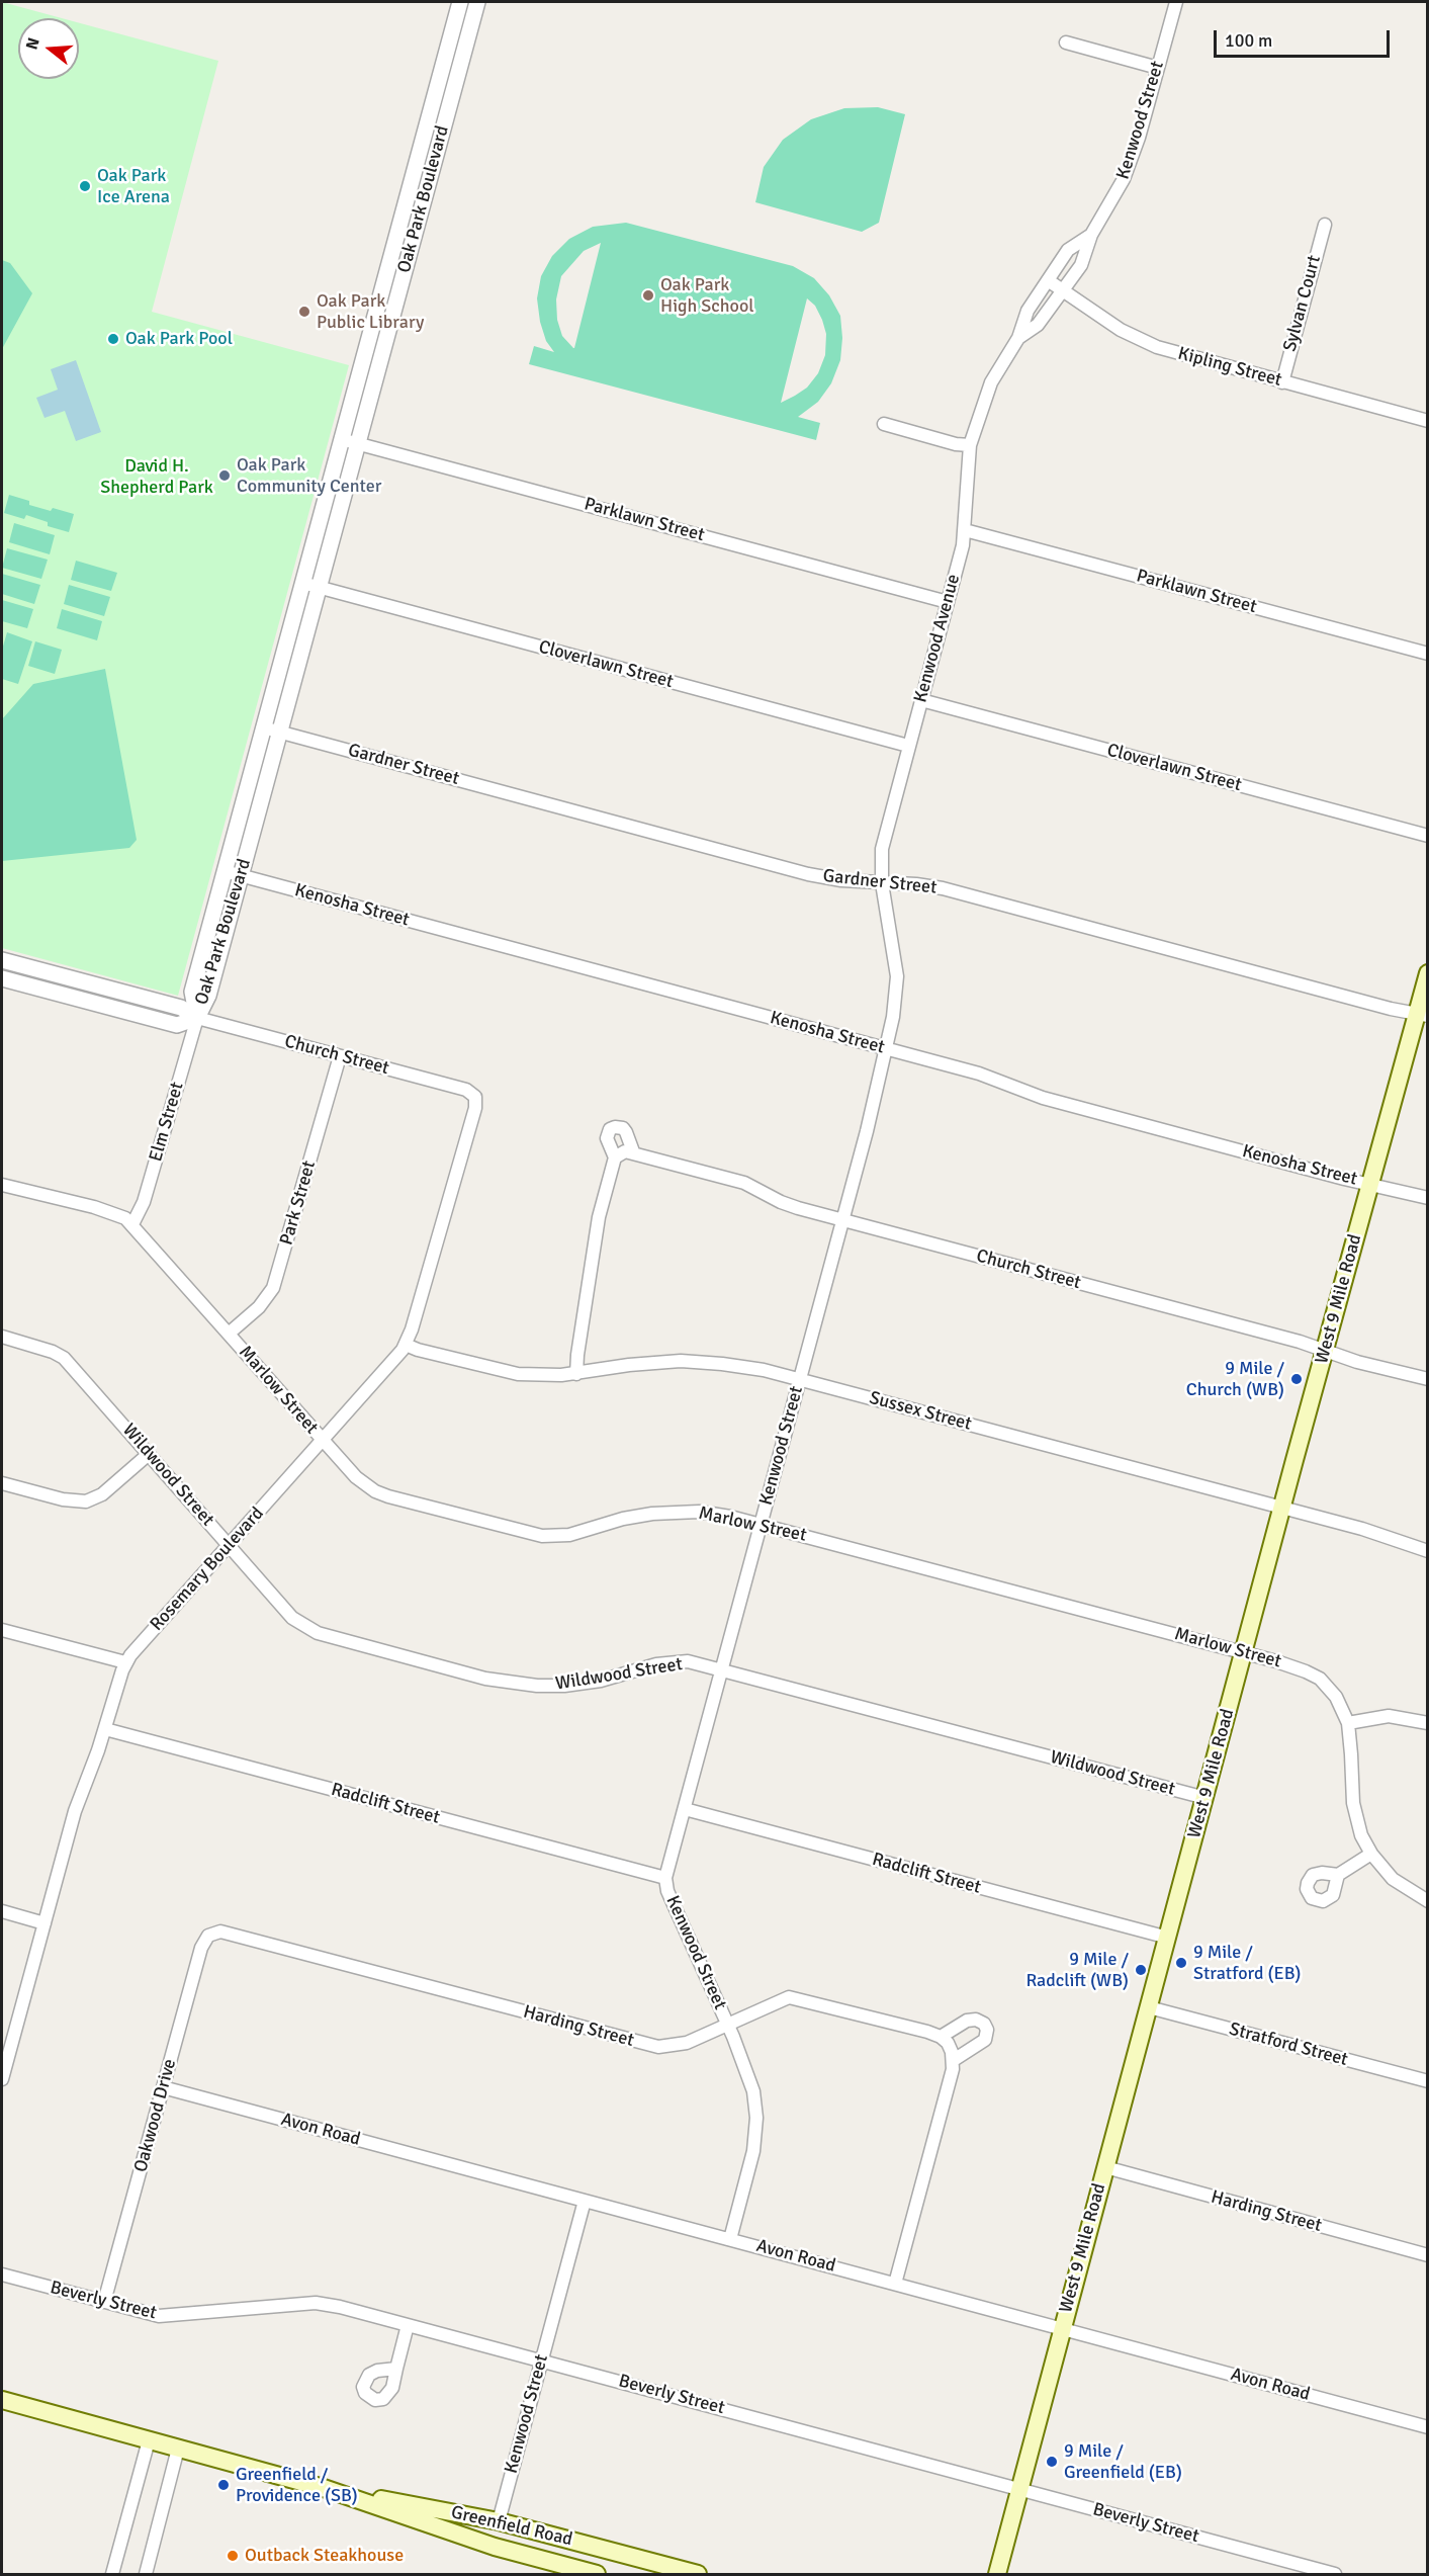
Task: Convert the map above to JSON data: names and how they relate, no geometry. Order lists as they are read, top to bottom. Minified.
{"streets":{"main road":["West 9 Mile Road","Greenfield Road"],"street":["Kenwood Street","Oak Park Boulevard","Sylvan Court","Kipling Street","Parklawn Street","Kenwood Avenue","Cloverlawn Street","Gardner Street","Kenosha Street","Church Street","Elm Street","Park Street","Marlow Street","Sussex Street","Wildwood Street","Rosemary Boulevard","Radclift Street","Harding Street","Stratford Street","Oakwood Drive","Avon Road","Beverly Street"]},"crossings":[["Kenwood Street","Kipling Street"],["Kenwood Street","Parklawn Street"],["Kenwood Street","Kenwood Avenue"],["Kenwood Street","Cloverlawn Street"],["Kenwood Street","Gardner Street"],["Kenwood Street","Kenosha Street"],["Kenwood Street","Church Street"],["Kenwood Street","Marlow Street"],["Kenwood Street","Sussex Street"],["Kenwood Street","Wildwood Street"],["Kenwood Street","Radclift Street"],["Kenwood Street","Harding Street"],["Kenwood Street","Avon Road"],["Kenwood Street","Beverly Street"],["Kenwood Street","Greenfield Road"],["Oak Park Boulevard","Parklawn Street"],["Oak Park Boulevard","Cloverlawn Street"],["Oak Park Boulevard","Gardner Street"],["Oak Park Boulevard","Kenosha Street"],["Oak Park Boulevard","Church Street"],["Oak Park Boulevard","Elm Street"],["Sylvan Court","Kipling Street"],["Parklawn Street","Kenwood Avenue"],["Kenwood Avenue","Cloverlawn Street"],["Gardner Street","West 9 Mile Road"],["Kenosha Street","West 9 Mile Road"],["Church Street","Elm Street"],["Church Street","Park Street"],["Church Street","West 9 Mile Road"],["Church Street","Rosemary Boulevard"],["Elm Street","Marlow Street"],["Park Street","Marlow Street"],["West 9 Mile Road","Marlow Street"],["West 9 Mile Road","Sussex Street"],["West 9 Mile Road","Wildwood Street"],["West 9 Mile Road","Radclift Street"],["West 9 Mile Road","Harding Street"],["West 9 Mile Road","Stratford Street"],["West 9 Mile Road","Avon Road"],["West 9 Mile Road","Beverly Street"],["Marlow Street","Rosemary Boulevard"],["Sussex Street","Rosemary Boulevard"],["Wildwood Street","Rosemary Boulevard"],["Rosemary Boulevard","Radclift Street"],["Harding Street","Oakwood Drive"],["Oakwood Drive","Avon Road"],["Oakwood Drive","Beverly Street"]],"parks":["David H. Shepherd Park"],"places":["Oak Park Ice Arena","Oak Park High School","Oak Park Public Library","Oak Park Pool","Oak Park Community Center","9 Mile / Church (WB)","9 Mile / Stratford (EB)","9 Mile / Radclift (WB)","9 Mile / Greenfield (EB)","Greenfield / Providence (SB)","Outback Steakhouse"],"scale_bar":"100 m","north":"left"}
